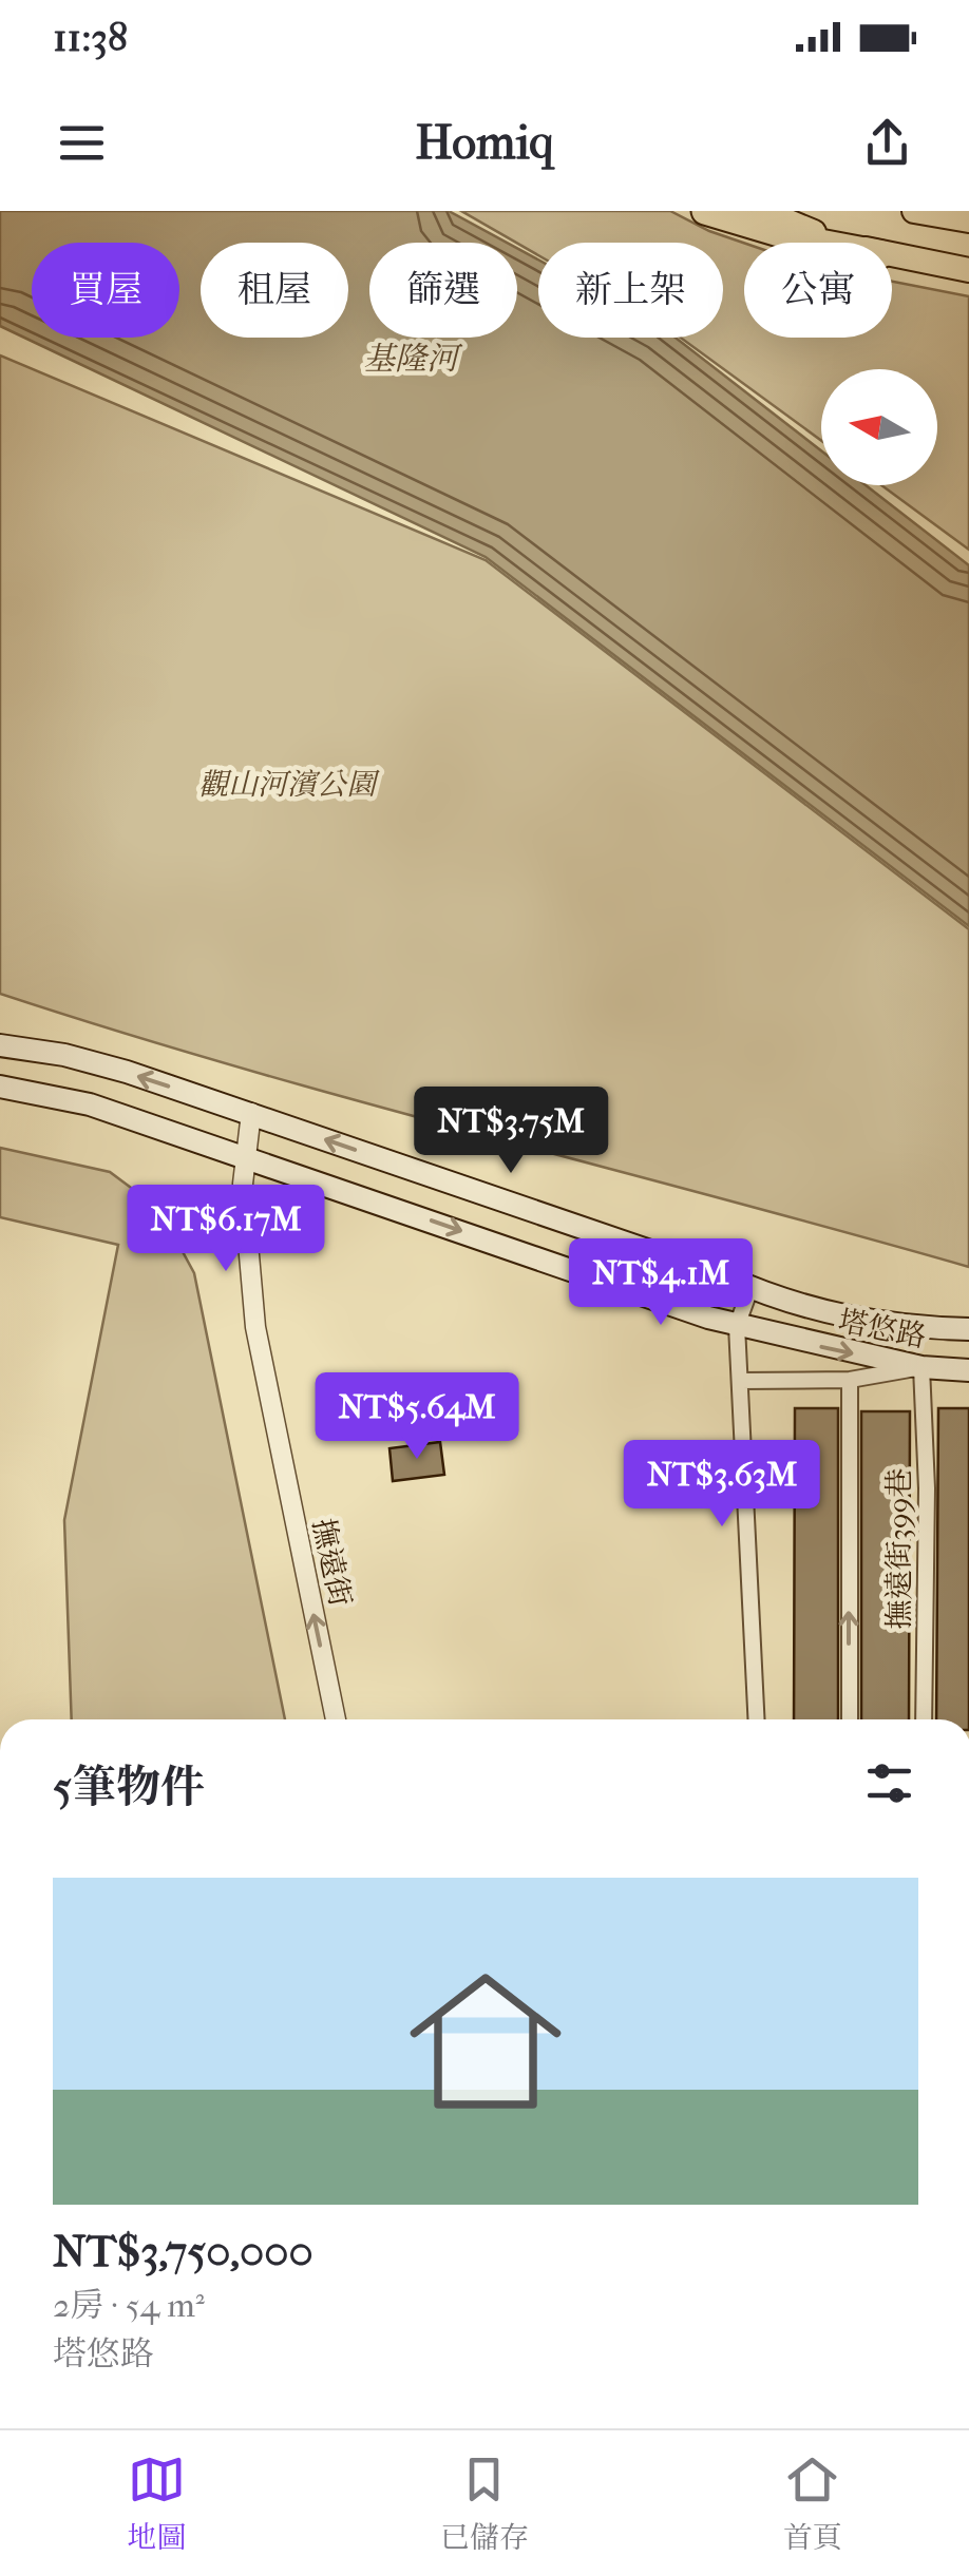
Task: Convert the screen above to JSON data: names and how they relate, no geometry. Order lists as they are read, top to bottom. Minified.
{"streets":{"main road":["塔悠路"],"street":["撫遠街399巷","撫遠街"]},"crossings":[["塔悠路","撫遠街399巷"],["塔悠路","撫遠街"]],"one_way":["撫遠街"],"water":["基隆河"],"parks":["觀山河濱公園"],"north":"left","page":{"status":"11:38","header":"Homiq","chip":["買屋","租屋","篩選","新上架","公寓"],"price":["NT$3.75M","NT$6.17M","NT$4.1M","NT$5.64M","NT$3.63M"],"heading":"5筆物件","list":[{"name":"NT$3,750,000","note":"2房 · 54 m² · 塔悠路"}],"tabs":["地圖","已儲存","首頁"]}}
